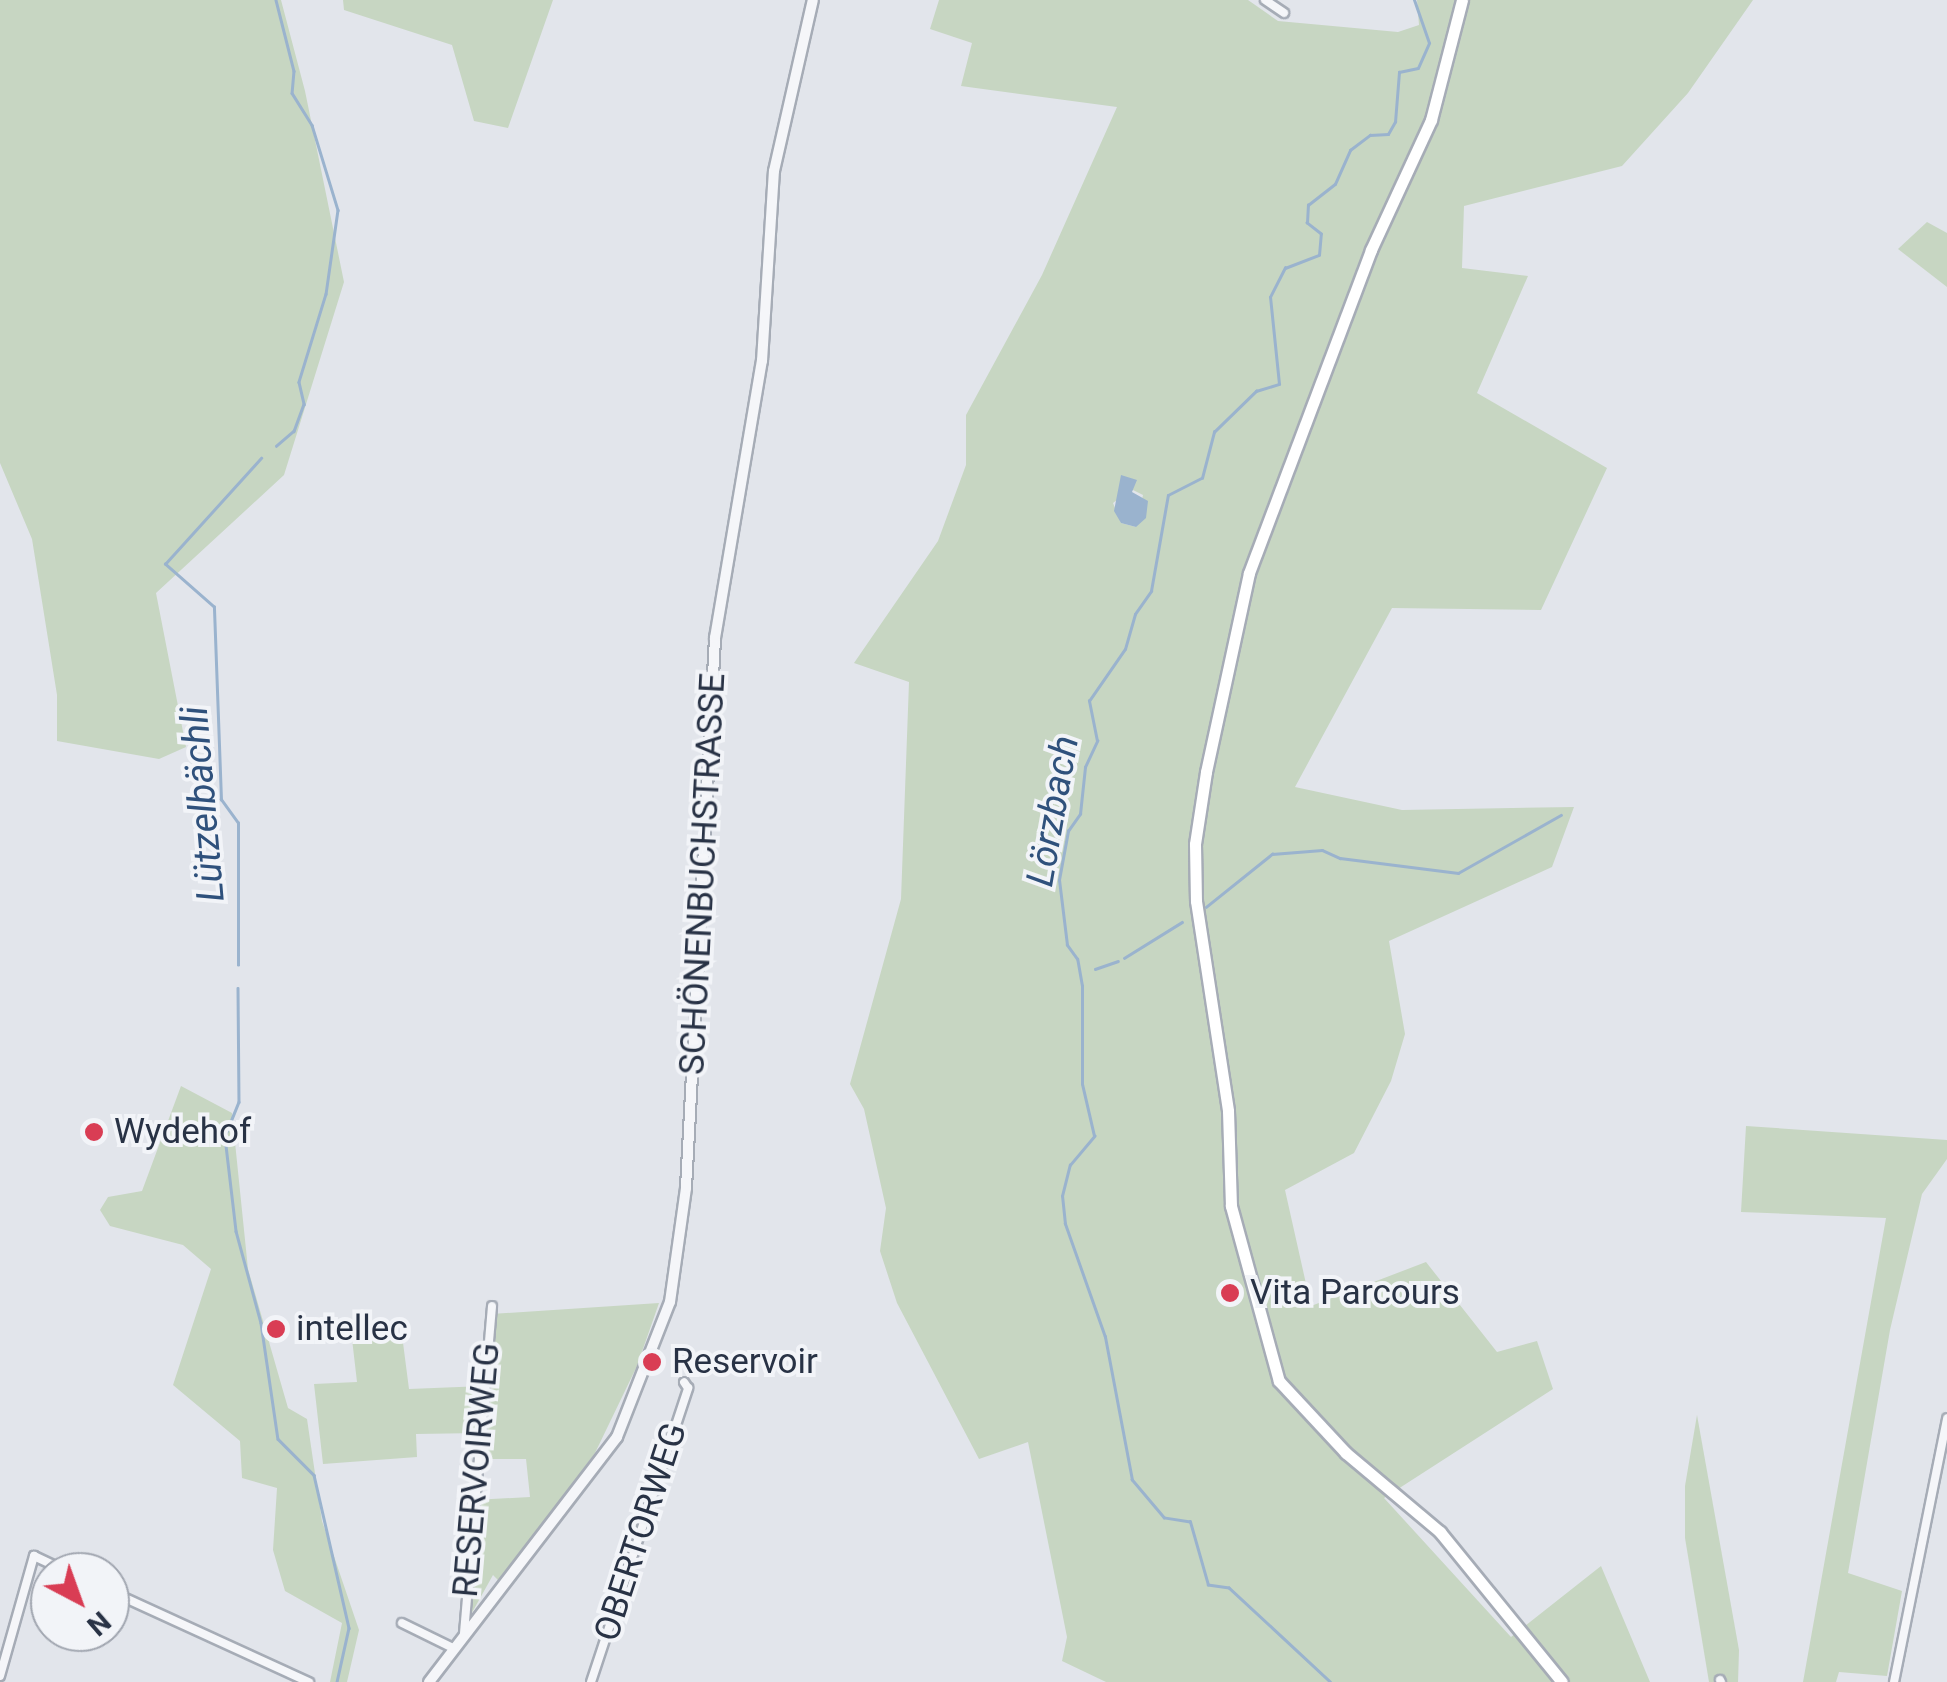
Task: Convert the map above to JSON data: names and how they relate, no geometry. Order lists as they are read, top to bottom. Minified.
{"streets":{"street":["SCHÖNENBUCHSTRASSE","RESERVOIRWEG","OBERTORWEG"]},"crossings":[["SCHÖNENBUCHSTRASSE","RESERVOIRWEG"]],"water":["Lützelbächli","Lörzbach"],"places":["Wydehof","Vita Parcours","intellec","Reservoir"],"north":"bottom right"}
